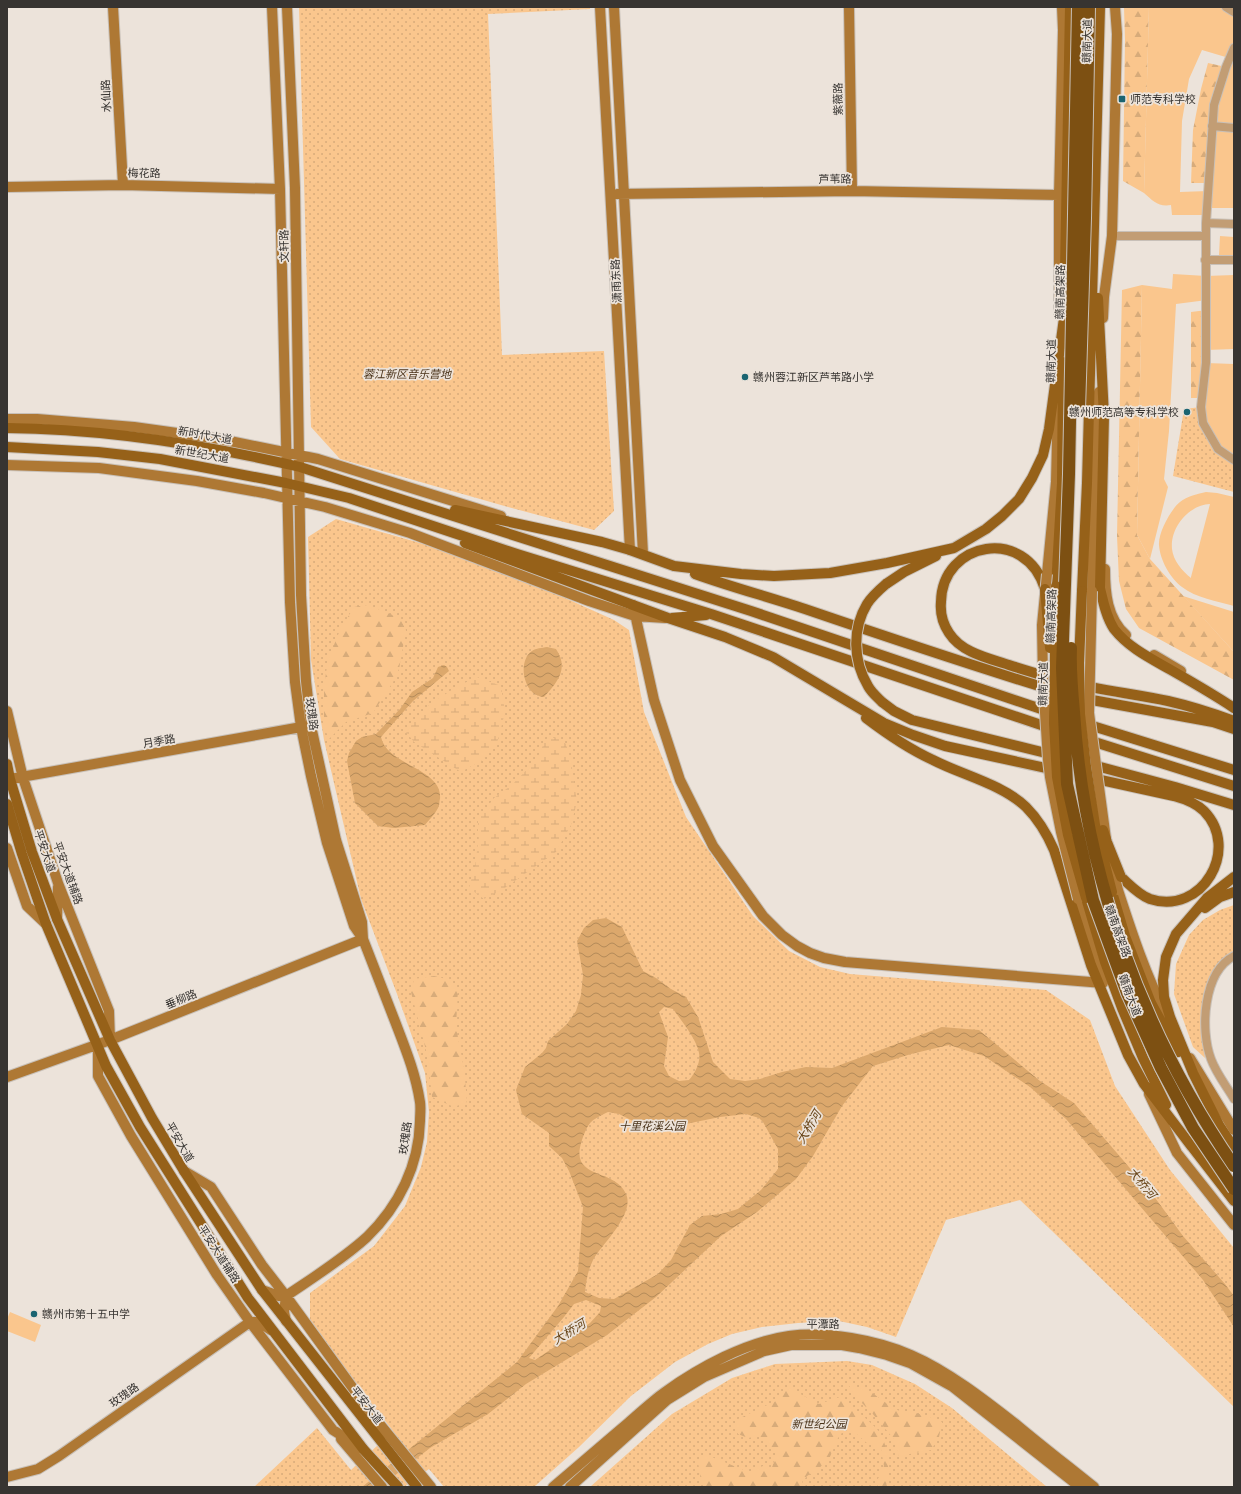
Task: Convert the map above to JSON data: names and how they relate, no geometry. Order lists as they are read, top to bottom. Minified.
{"streets":{"highway":["赣南高架路"],"main road":["赣南大道","新时代大道","新世纪大道","平安大道"],"street":["水仙路","紫薇路","梅花路","芦苇路","文轩路","潇雨东路","玫瑰路","月季路","平安大道辅路","垂柳路","平潭路"]},"crossings":[["水仙路","梅花路"],["紫薇路","芦苇路"],["梅花路","文轩路"],["芦苇路","潇雨东路"],["文轩路","新时代大道"],["文轩路","新世纪大道"],["文轩路","玫瑰路"],["新世纪大道","玫瑰路"],["玫瑰路","月季路"],["玫瑰路","平安大道辅路"],["玫瑰路","垂柳路"],["月季路","平安大道"],["月季路","平安大道辅路"],["平安大道","平安大道辅路"],["平安大道","垂柳路"],["平安大道辅路","垂柳路"]],"water":["大桥河"],"parks":["蓉江新区音乐营地","十里花溪公园","新世纪公园"],"places":{"transit":["师范专科学校"],"other":["赣州蓉江新区芦苇路小学","赣州师范高等专科学校","赣州市第十五中学"]}}
